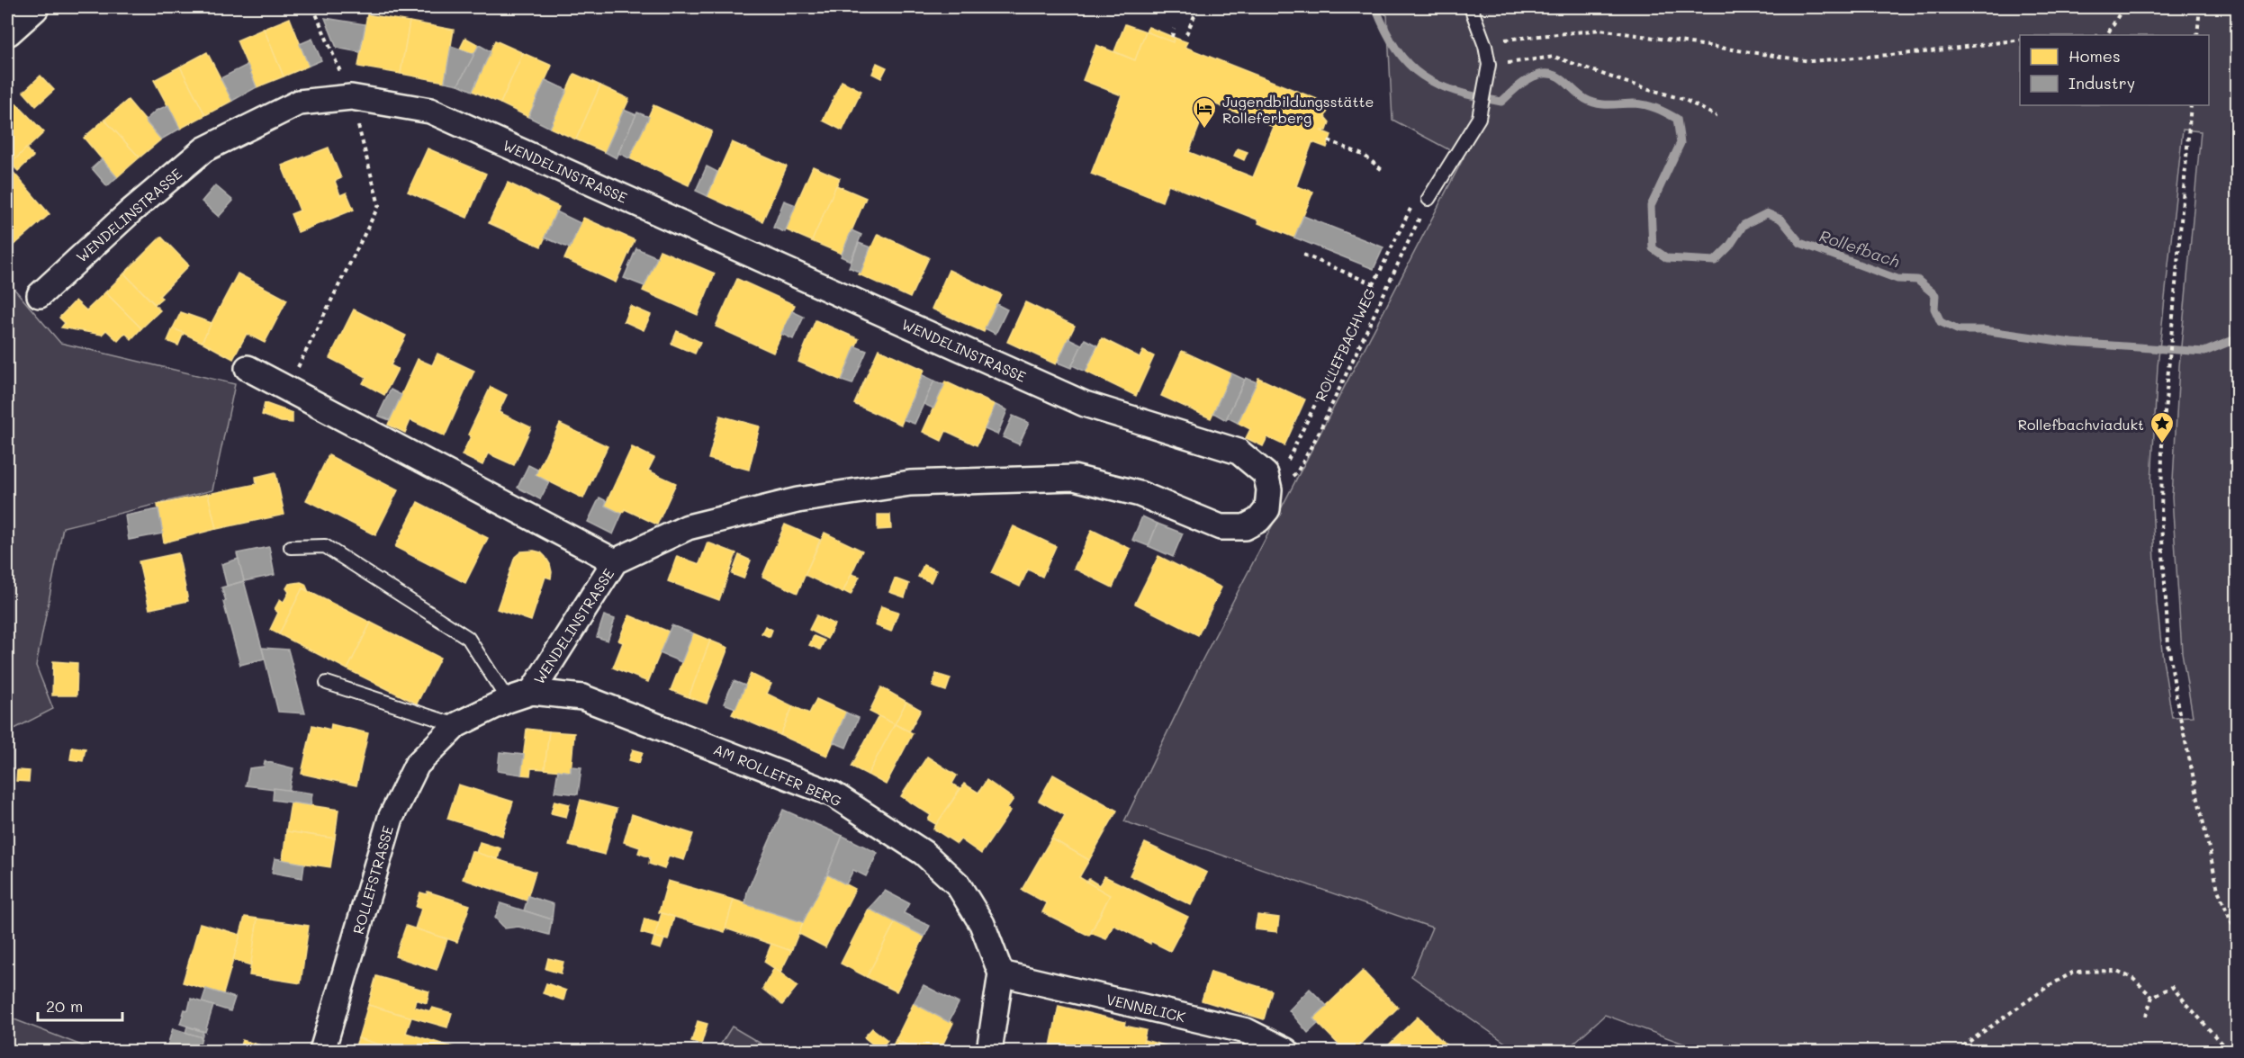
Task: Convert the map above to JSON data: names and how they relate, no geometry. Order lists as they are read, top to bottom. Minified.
{"streets":{"street":["WENDELINSTRASSE","AM ROLLEFER BERG","ROLLEFSTRASSE","VENNBLICK"],"path":["ROLLEFBACHWEG"]},"crossings":[["WENDELINSTRASSE","ROLLEFBACHWEG"],["WENDELINSTRASSE","AM ROLLEFER BERG"],["WENDELINSTRASSE","ROLLEFSTRASSE"],["AM ROLLEFER BERG","ROLLEFSTRASSE"],["AM ROLLEFER BERG","VENNBLICK"]],"water":["Rollefbach"],"places":{"hotel":["Jugendbildungsstätte Rolleferberg"],"place":["Rollefbachviadukt"]},"legend":["Homes","Industry"],"scale_bar":"20 m"}
